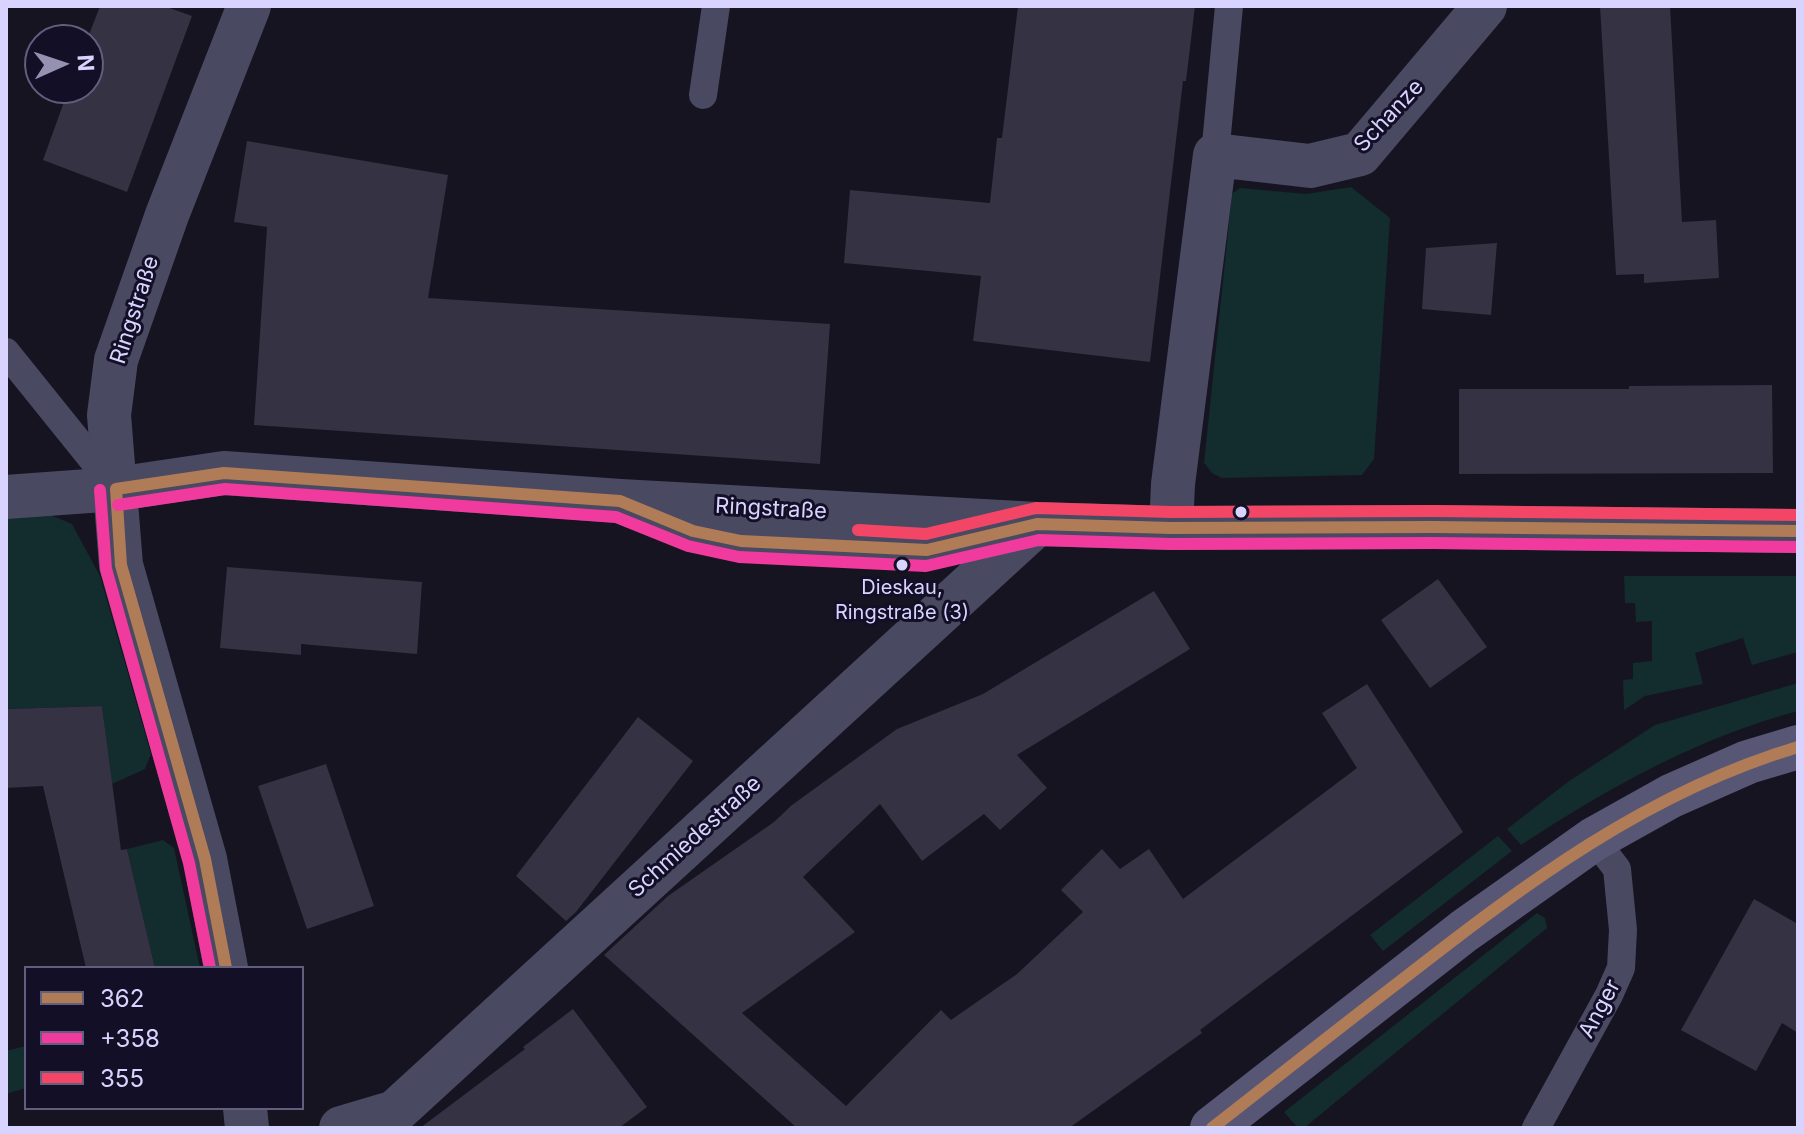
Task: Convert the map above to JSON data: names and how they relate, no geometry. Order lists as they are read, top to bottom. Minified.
{"streets":{"street":["Schanze","Ringstraße","Schmiedestraße"],"lane":["Anger"]},"crossings":[["Ringstraße","Schmiedestraße"]],"places":["Dieskau, Ringstraße (3)"],"lines":["transit line 362","transit line +358","transit line 355"],"legend":["362","+358","355"],"north":"right"}
